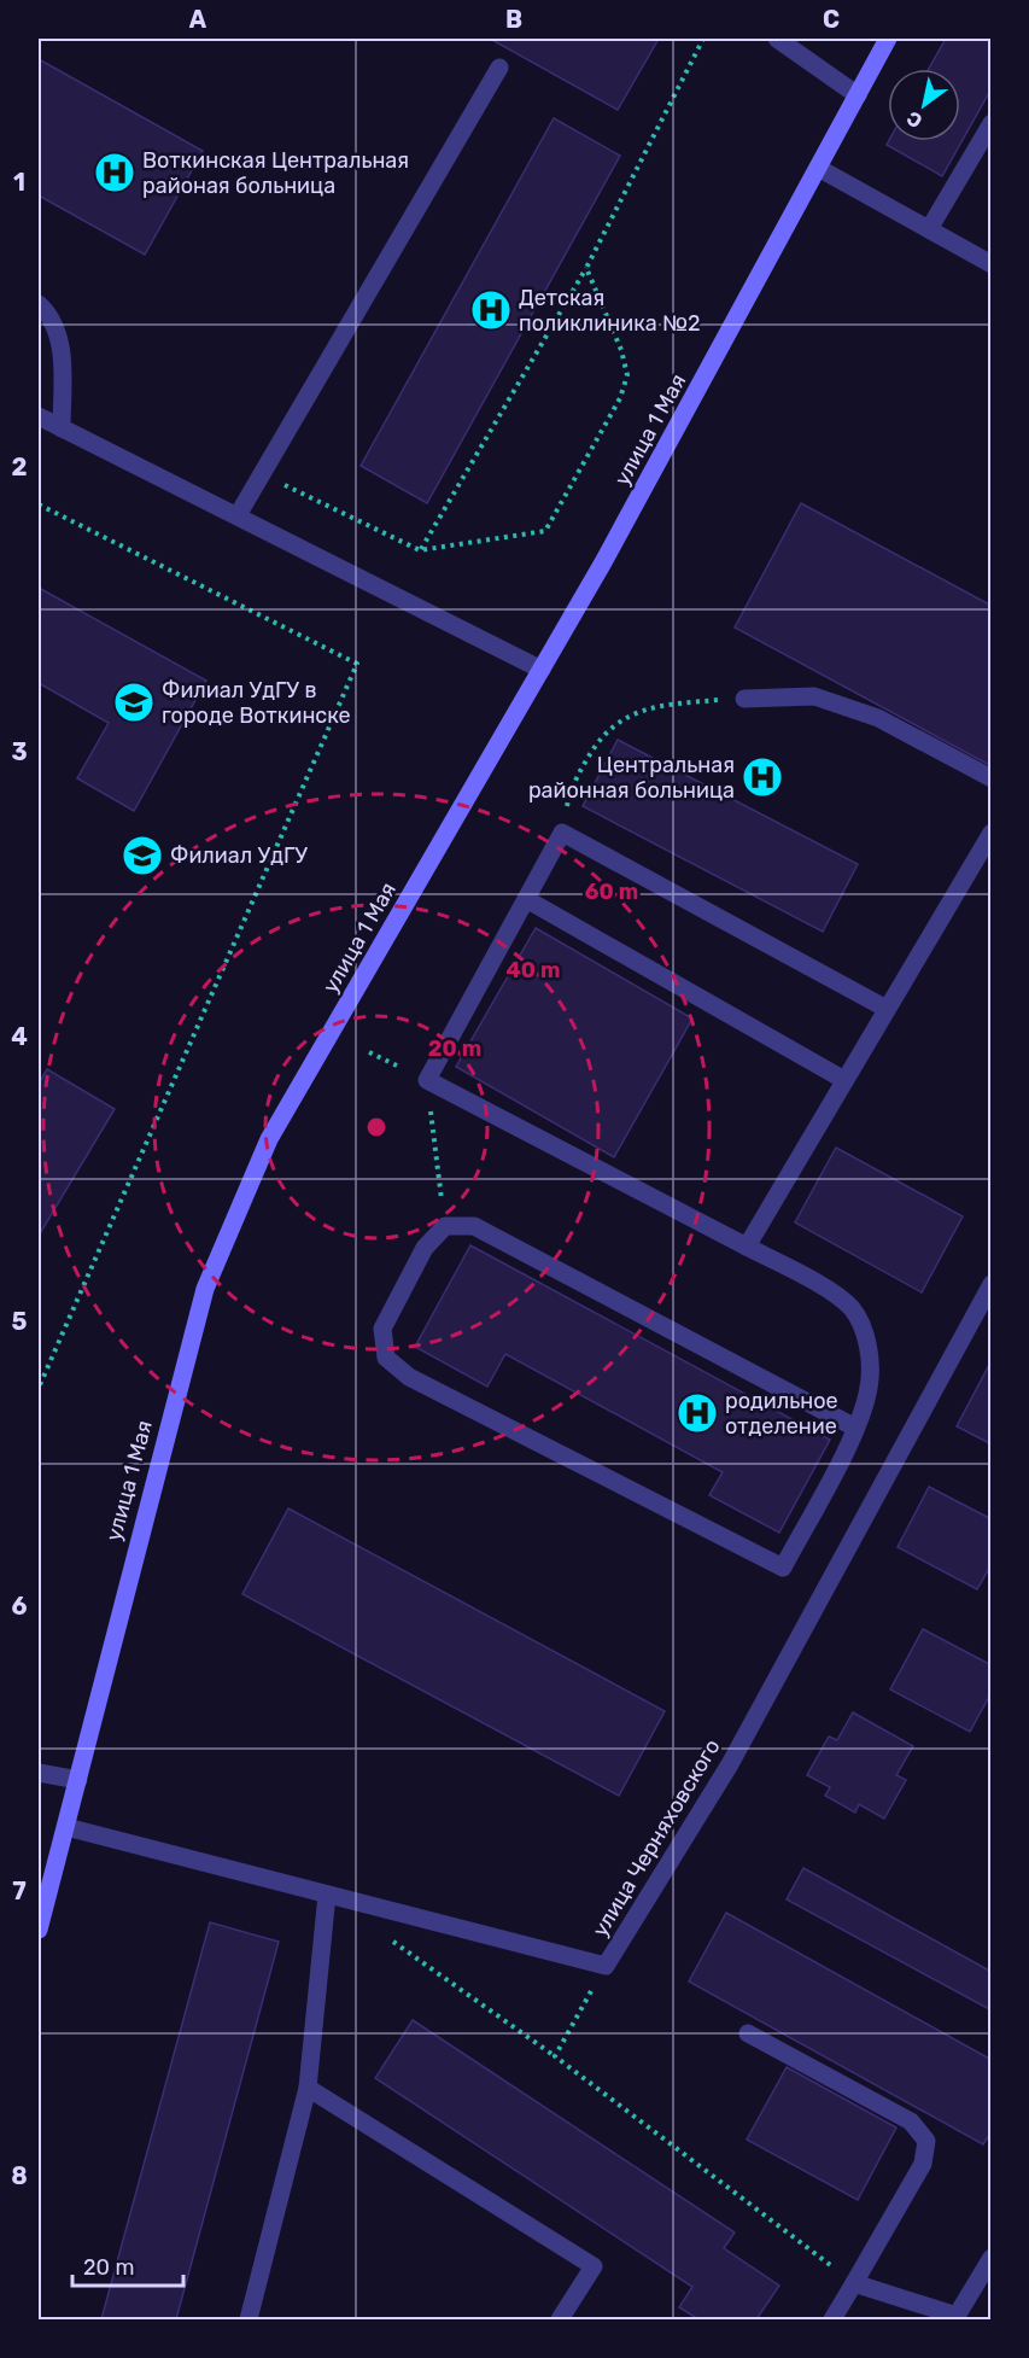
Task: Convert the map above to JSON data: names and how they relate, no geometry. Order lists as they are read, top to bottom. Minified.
{"streets":{"main road":["улица 1 Мая"],"street":["улица Черняховского"]},"crossings":[["улица 1 Мая","улица Черняховского"]],"places":{"hospital":["Воткинская Центральная районая больница","Детская поликлиника №2","Центральная районная больница","родильное отделение"],"school or university":["Филиал УдГУ в городе Воткинске","Филиал УдГУ"]},"scale_bar":"20 m","north":"bottom left","grid":{"columns":["A","B","C"],"rows":["1","2","3","4","5","6","7","8"]},"rings":["60 m","40 m","20 m"]}
